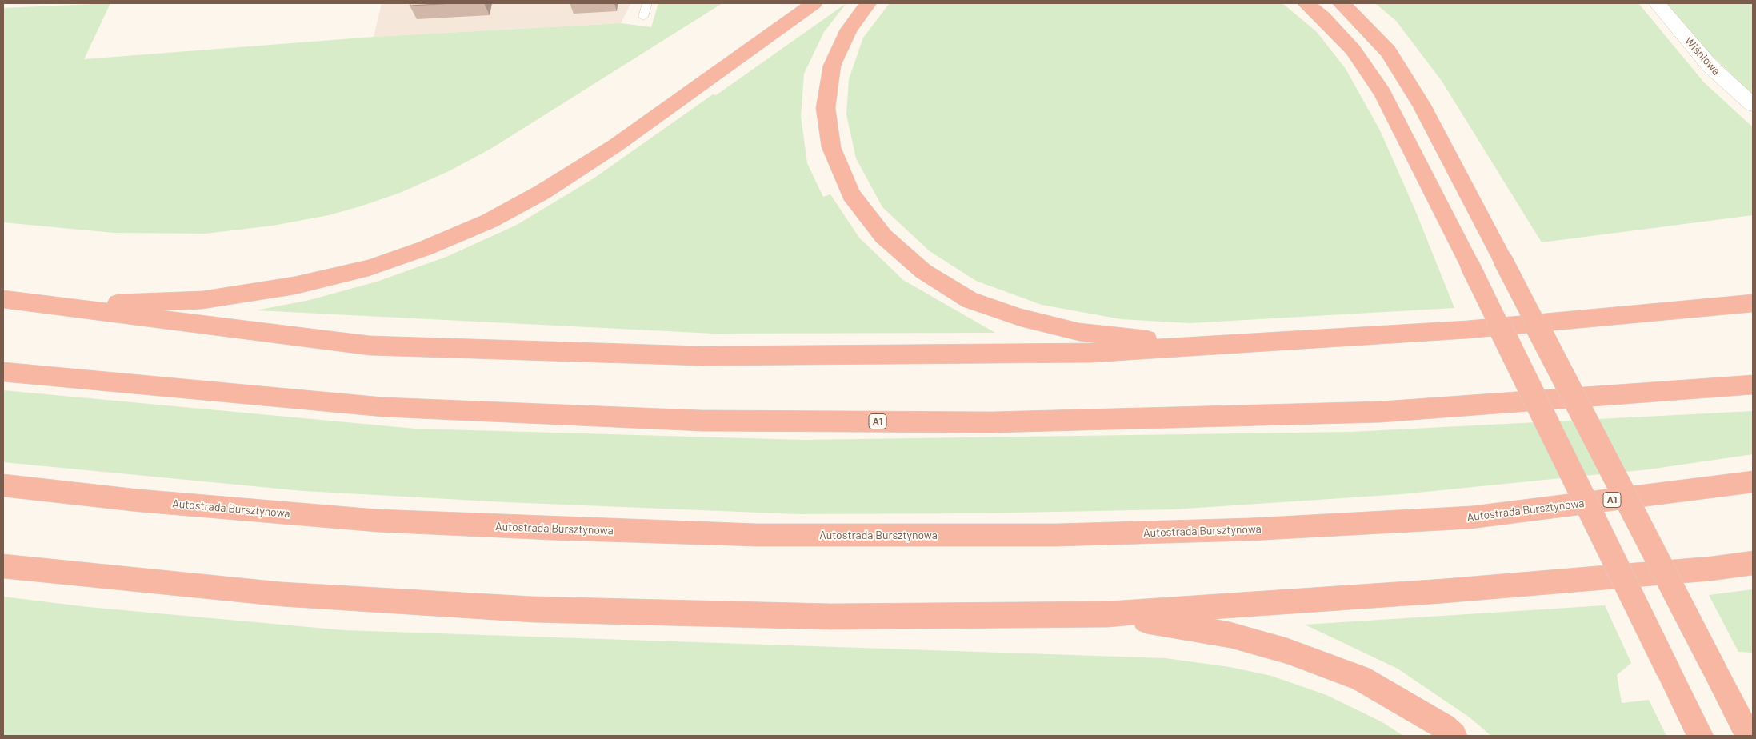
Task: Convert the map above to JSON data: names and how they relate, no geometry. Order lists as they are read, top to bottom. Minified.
{"streets":{"highway":["A1","Autostrada Bursztynowa"],"street":["Wiśniowa"]}}
